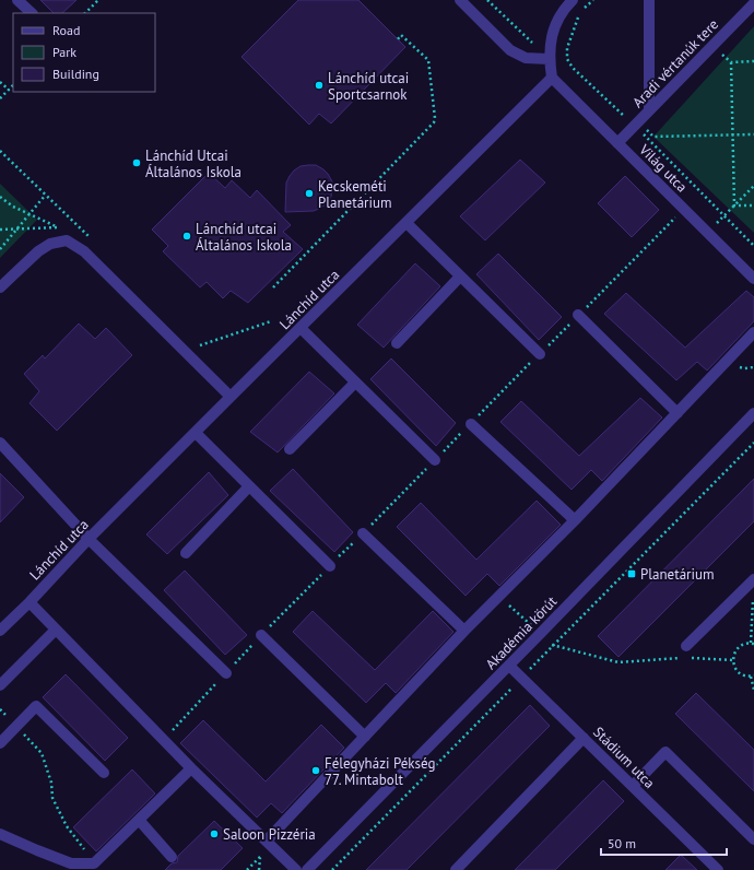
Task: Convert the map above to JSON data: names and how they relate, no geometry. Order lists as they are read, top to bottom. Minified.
{"streets":{"street":["Aradi vértanúk tere","Világ utca","Lánchíd utca","Akadémia körút","Stádium utca"]},"crossings":[["Aradi vértanúk tere","Világ utca"],["Világ utca","Lánchíd utca"],["Akadémia körút","Stádium utca"]],"places":{"other":["Lánchíd utcai Sportcsarnok","Lánchíd Utcai Általános Iskola","Kecskeméti Planetárium","Lánchíd utcai Általános Iskola","Félegyházi Pékség 77. Mintabolt","Saloon Pizzéria"],"transit":["Planetárium"]},"legend":["Road","Park","Building"],"scale_bar":"50 m"}
